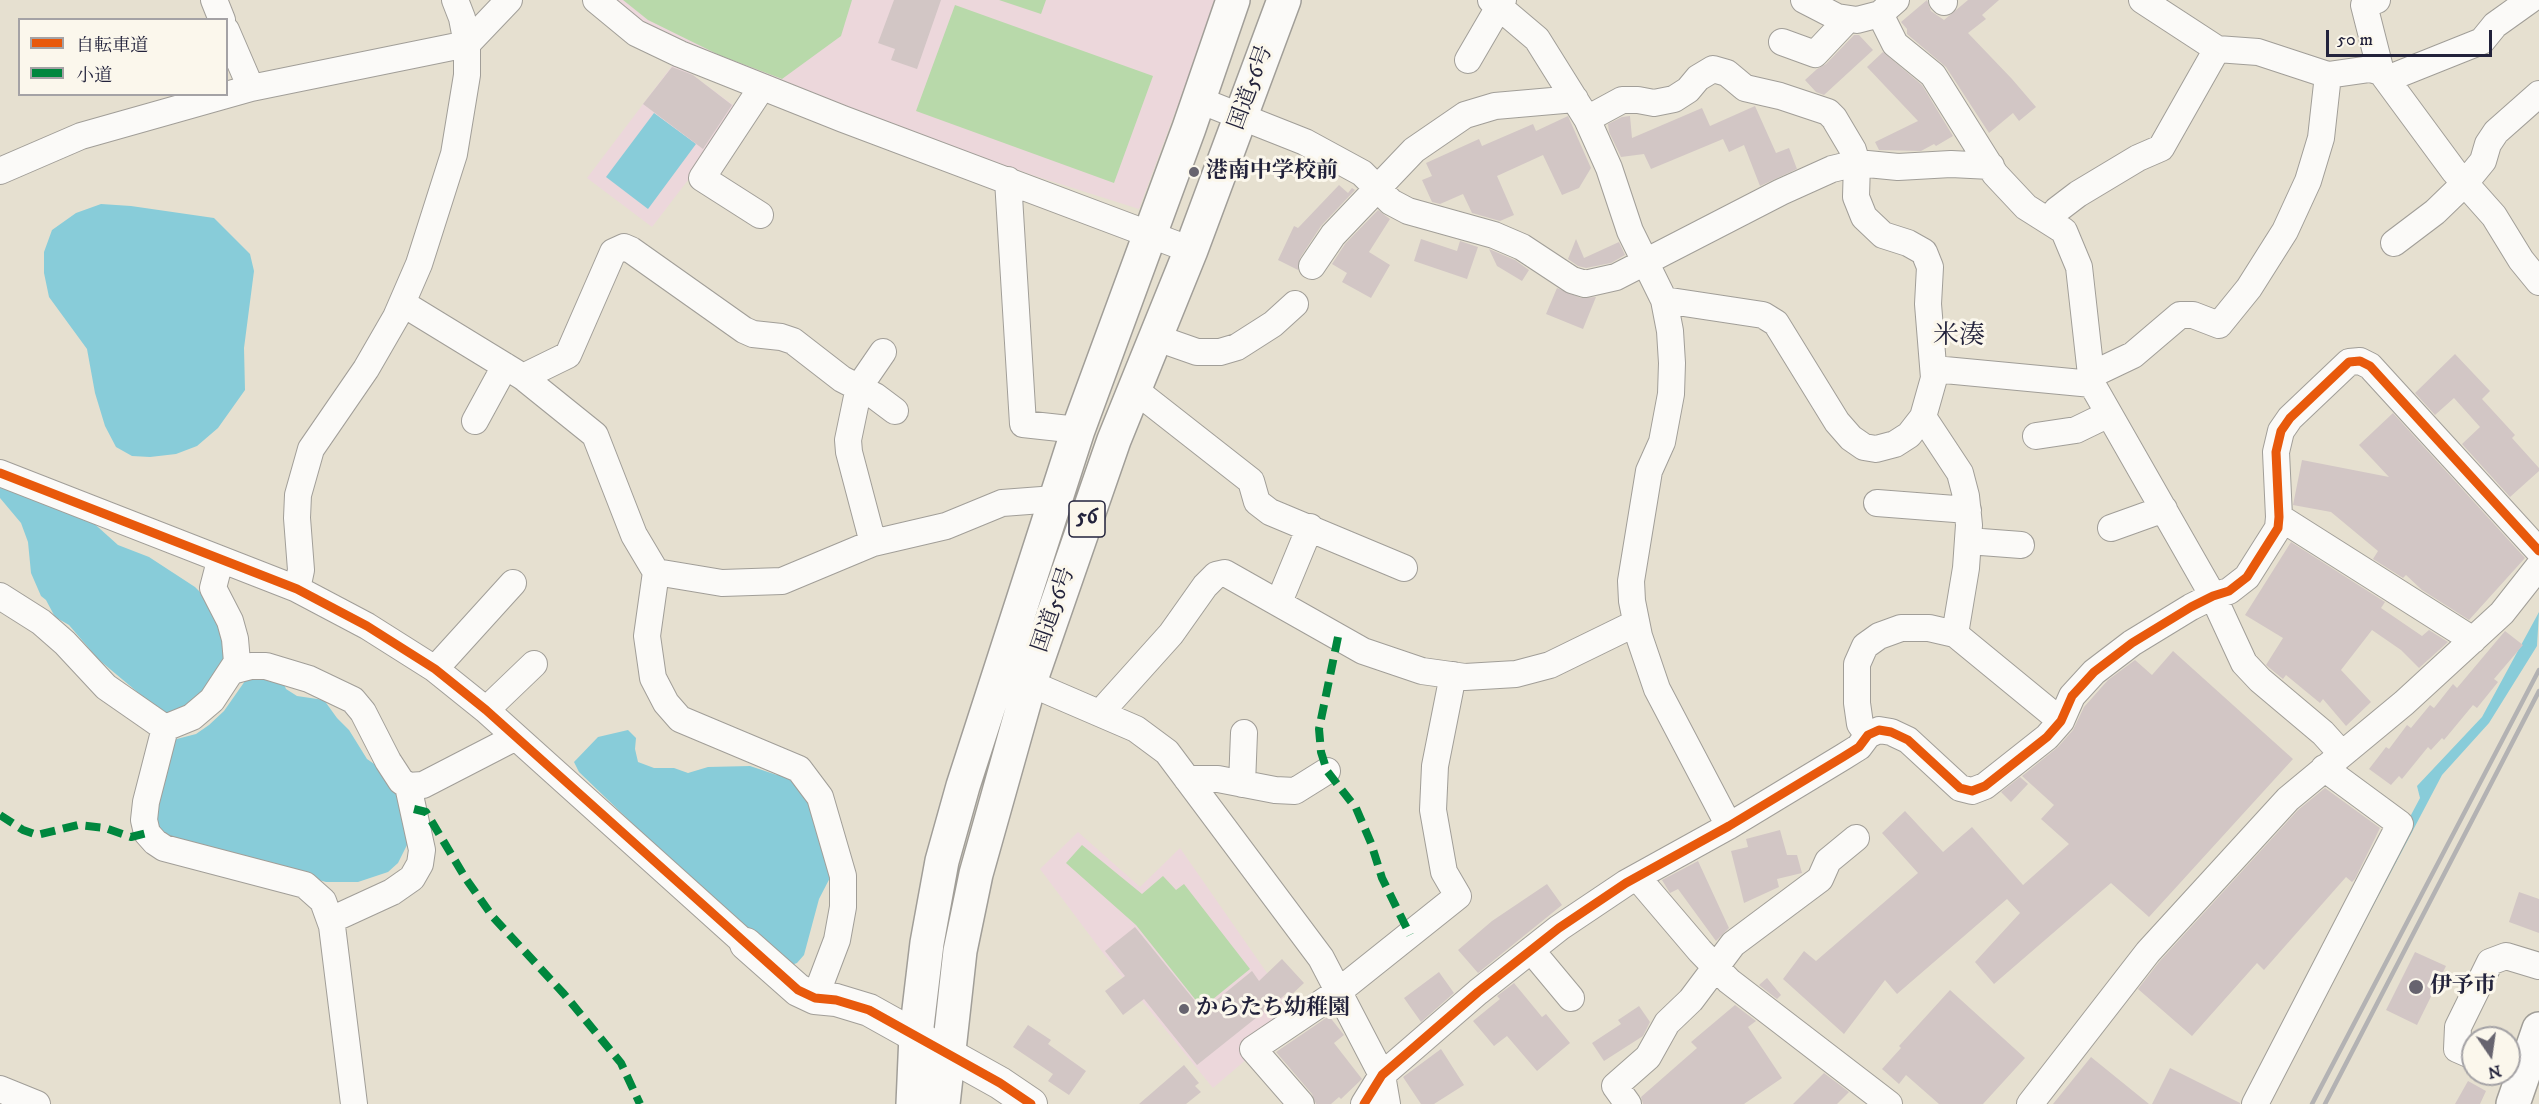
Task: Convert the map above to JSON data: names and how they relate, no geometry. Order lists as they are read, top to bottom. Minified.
{"streets":{"highway":["国道56号","56"]},"districts":["米湊"],"places":["港南中学校前","伊予市","からたち幼稚園"],"legend":["自転車道","小道"],"scale_bar":"50 m","north":"bottom"}
